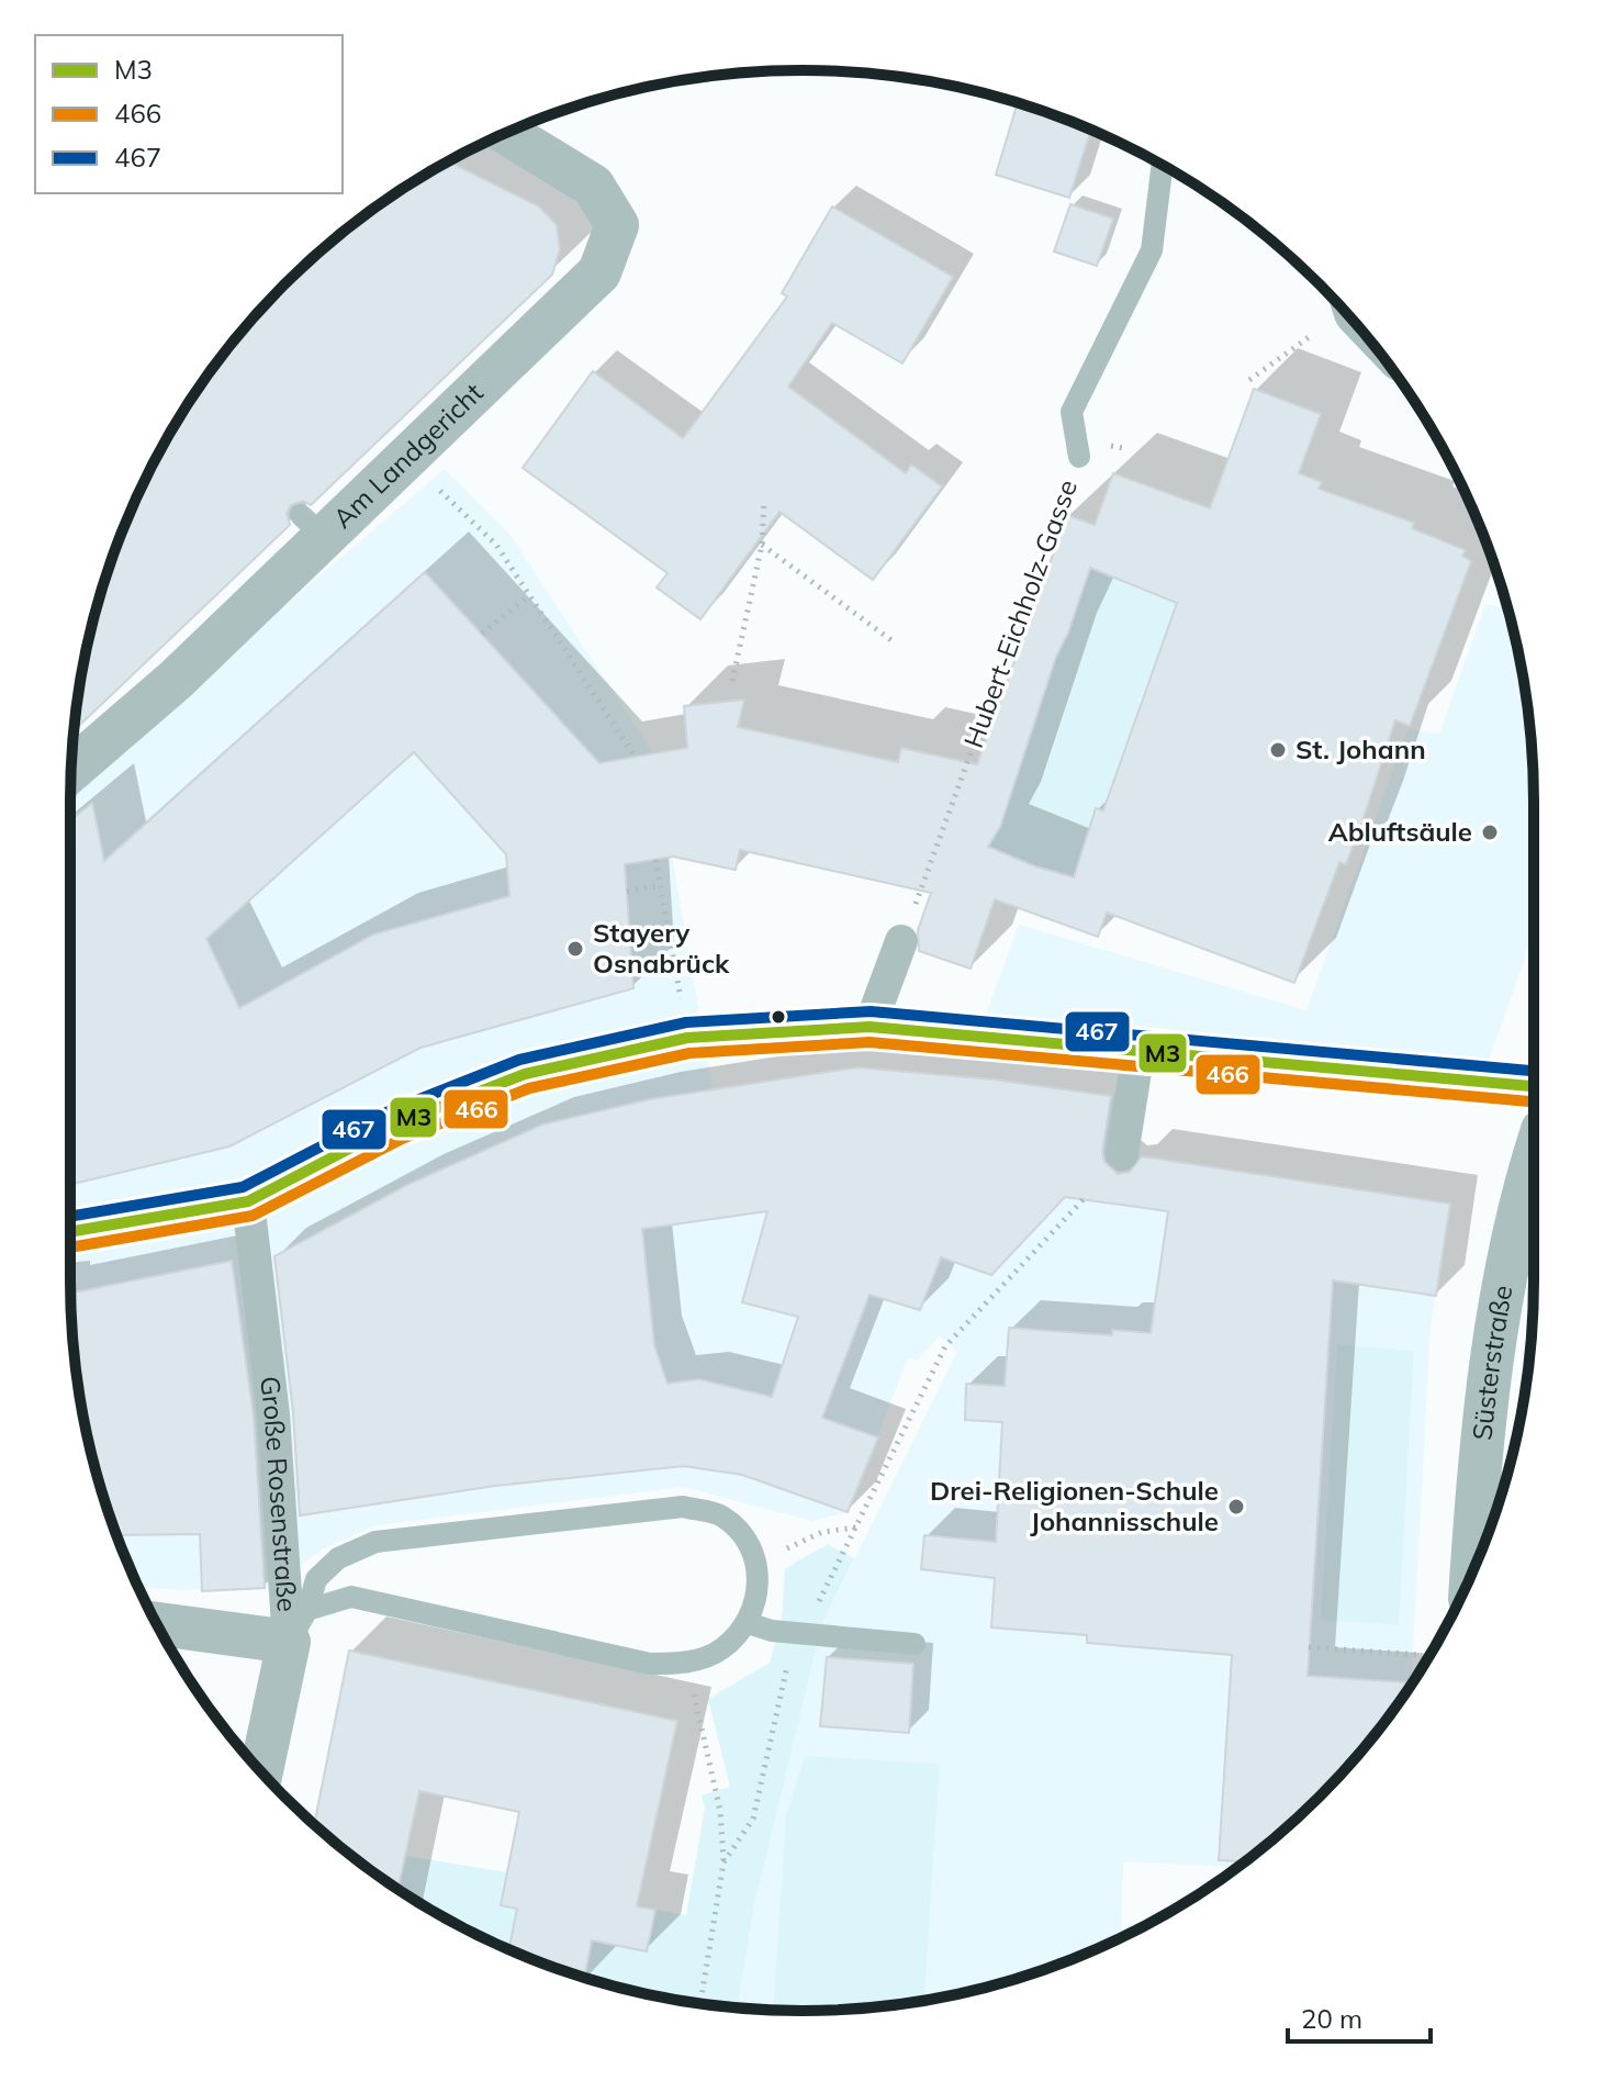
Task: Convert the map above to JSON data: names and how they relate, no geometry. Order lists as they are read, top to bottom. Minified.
{"streets":{"street":["Am Landgericht","Süsterstraße","Große Rosenstraße"],"lane":["Hubert-Eichholz-Gasse"]},"places":["St. Johann","Abluftsäule","Stayery Osnabrück","Drei-Religionen-Schule Johannisschule"],"lines":["transit line 467","transit line M3","transit line 466"],"legend":["M3","466","467"],"scale_bar":"20 m"}
